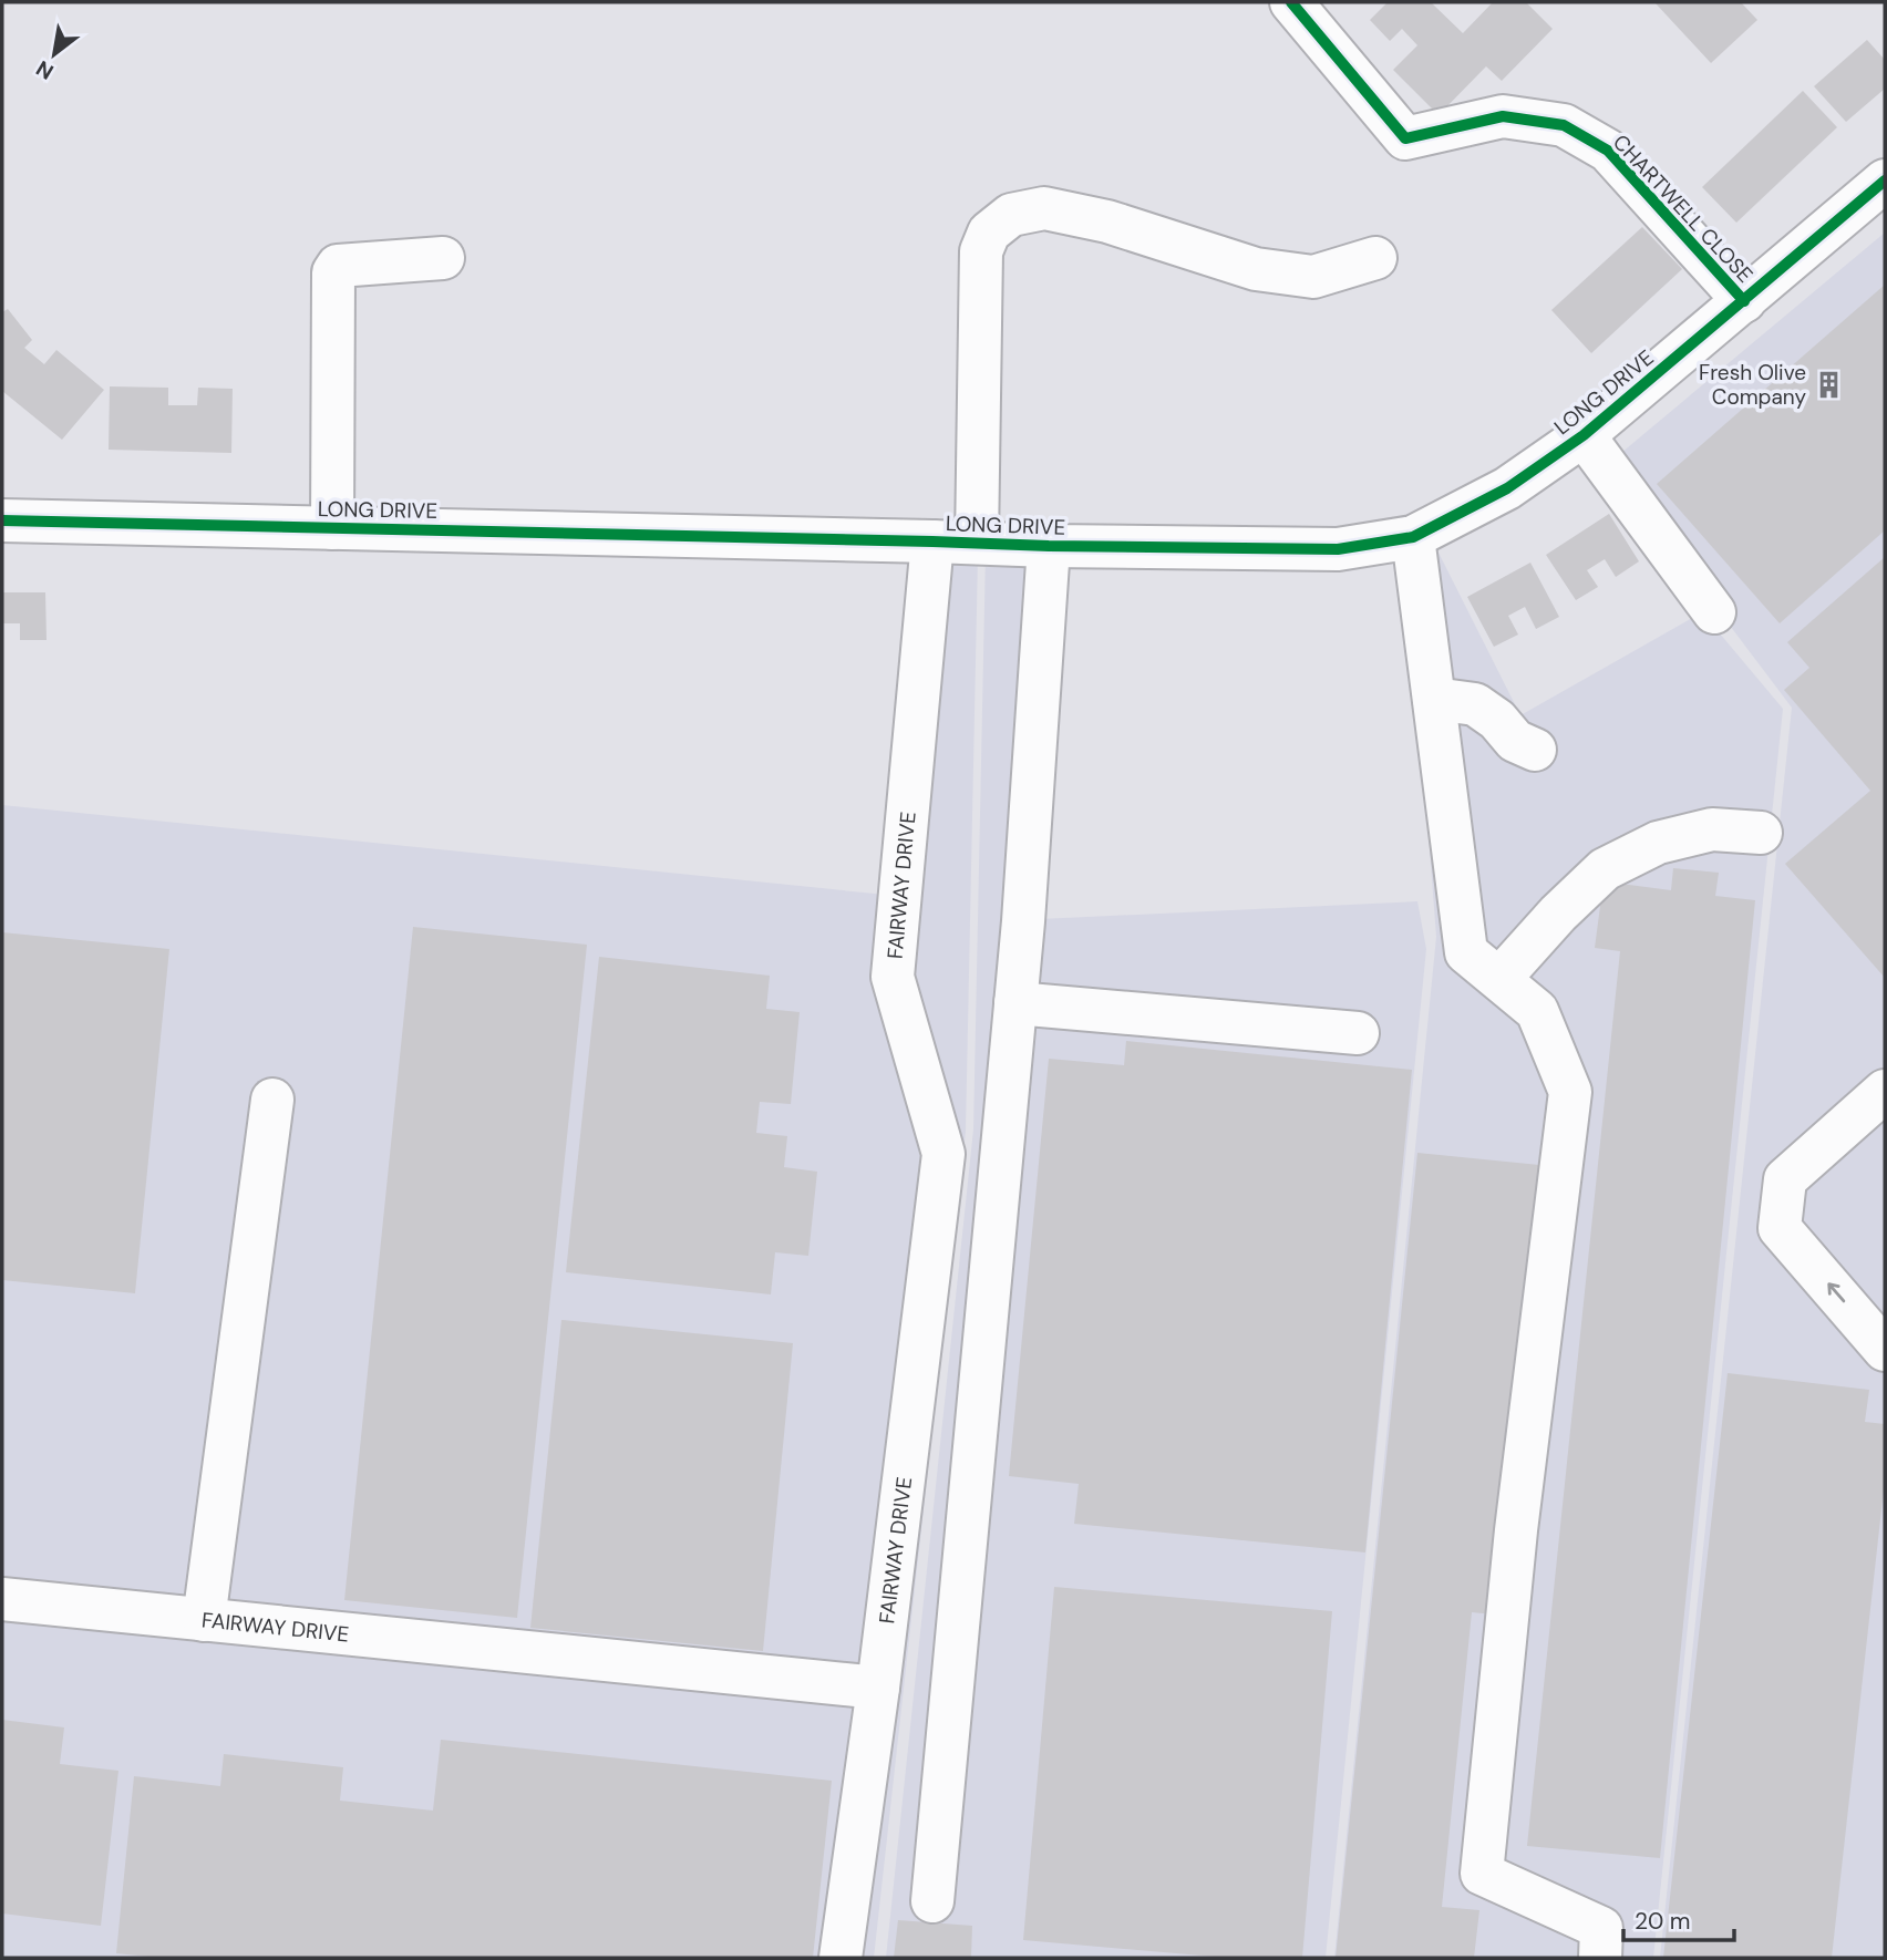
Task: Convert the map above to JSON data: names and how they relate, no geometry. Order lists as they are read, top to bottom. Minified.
{"streets":{"street":["CHARTWELL CLOSE","LONG DRIVE","FAIRWAY DRIVE"]},"crossings":[["CHARTWELL CLOSE","LONG DRIVE"],["LONG DRIVE","FAIRWAY DRIVE"]],"places":{"building":["Fresh Olive Company"]},"scale_bar":"20 m","north":"bottom left"}
